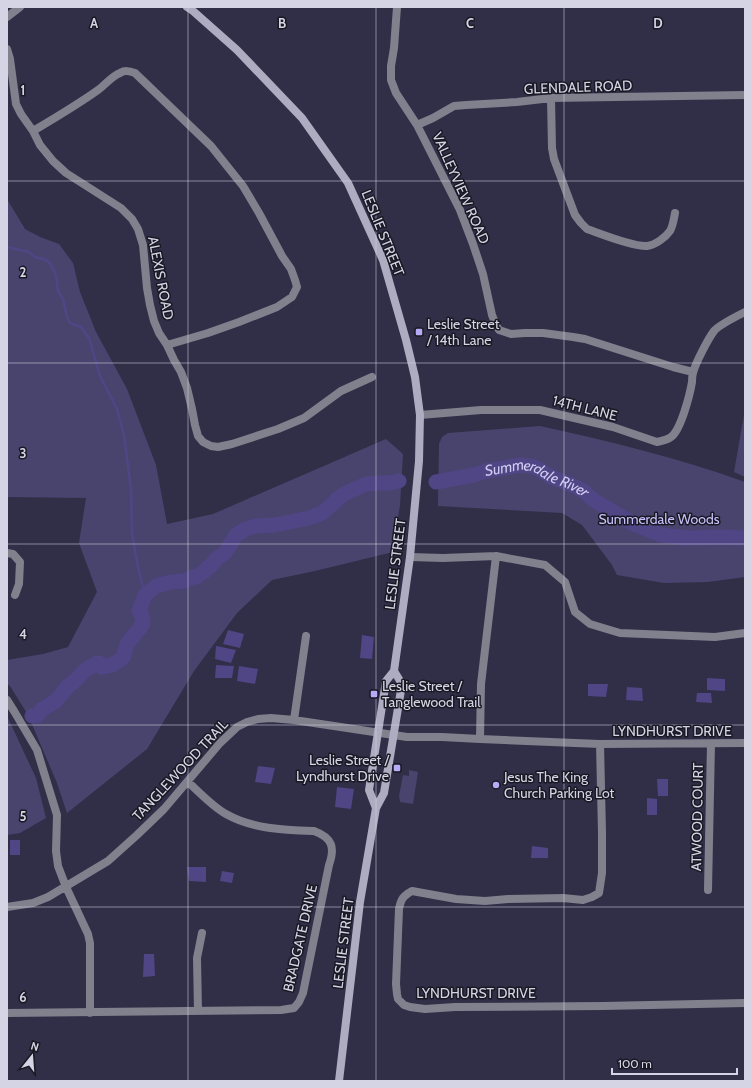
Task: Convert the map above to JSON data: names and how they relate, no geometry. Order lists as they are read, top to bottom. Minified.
{"streets":{"main road":["LESLIE STREET"],"street":["GLENDALE ROAD","VALLEYVIEW ROAD","ALEXIS ROAD","14TH LANE","LYNDHURST DRIVE","TANGLEWOOD TRAIL","ATWOOD COURT","BRADGATE DRIVE"]},"crossings":[["GLENDALE ROAD","VALLEYVIEW ROAD"],["VALLEYVIEW ROAD","14TH LANE"],["LESLIE STREET","14TH LANE"],["LESLIE STREET","LYNDHURST DRIVE"],["LESLIE STREET","TANGLEWOOD TRAIL"],["LYNDHURST DRIVE","TANGLEWOOD TRAIL"],["LYNDHURST DRIVE","ATWOOD COURT"],["TANGLEWOOD TRAIL","BRADGATE DRIVE"]],"water":["Summerdale River"],"parks":["Summerdale Woods"],"places":{"transit":["Leslie Street / 14th Lane","Leslie Street / Tanglewood Trail","Leslie Street / Lyndhurst Drive"],"other":["Jesus The King Church Parking Lot"]},"scale_bar":"100 m","north":"top","grid":{"columns":["A","B","C","D"],"rows":["1","2","3","4","5","6"]}}
